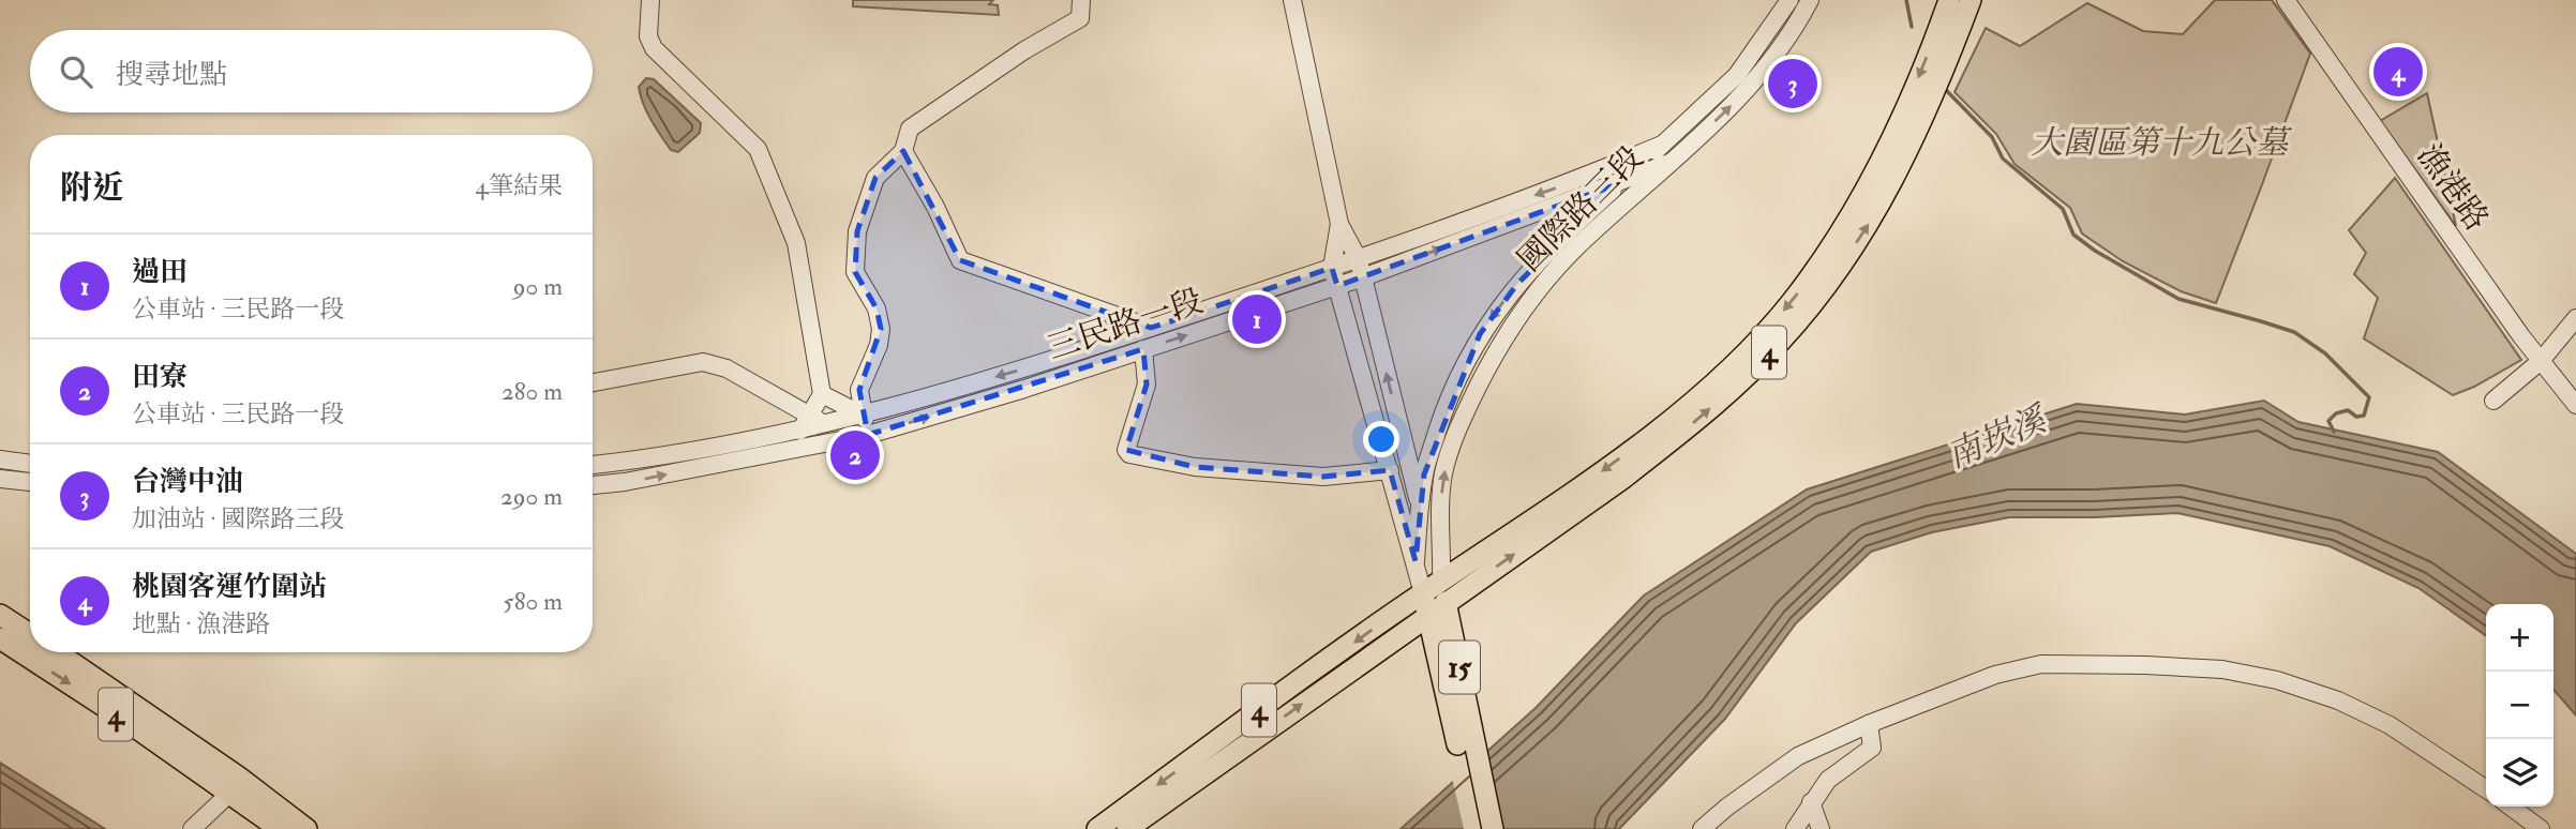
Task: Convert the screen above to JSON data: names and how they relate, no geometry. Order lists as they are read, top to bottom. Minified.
{"streets":{"main road":["4","15"],"street":["漁港路","國際路三段","三民路一段"]},"crossings":[["國際路三段","三民路一段"],["國際路三段","4"],["4","15"]],"water":["南崁溪"],"parks":["大園區第十九公墓"],"page":{"search":"搜尋地點","pins":["4","3","1","2"],"heading":["附近","4筆結果"],"list":[{"mark":"1","name":"過田","note":"公車站 · 三民路一段","value":"90 m"},{"mark":"2","name":"田寮","note":"公車站 · 三民路一段","value":"280 m"},{"mark":"3","name":"台灣中油","note":"加油站 · 國際路三段","value":"290 m"},{"mark":"4","name":"桃園客運竹圍站","note":"地點 · 漁港路","value":"580 m"}],"map_buttons":["+","−"]}}
